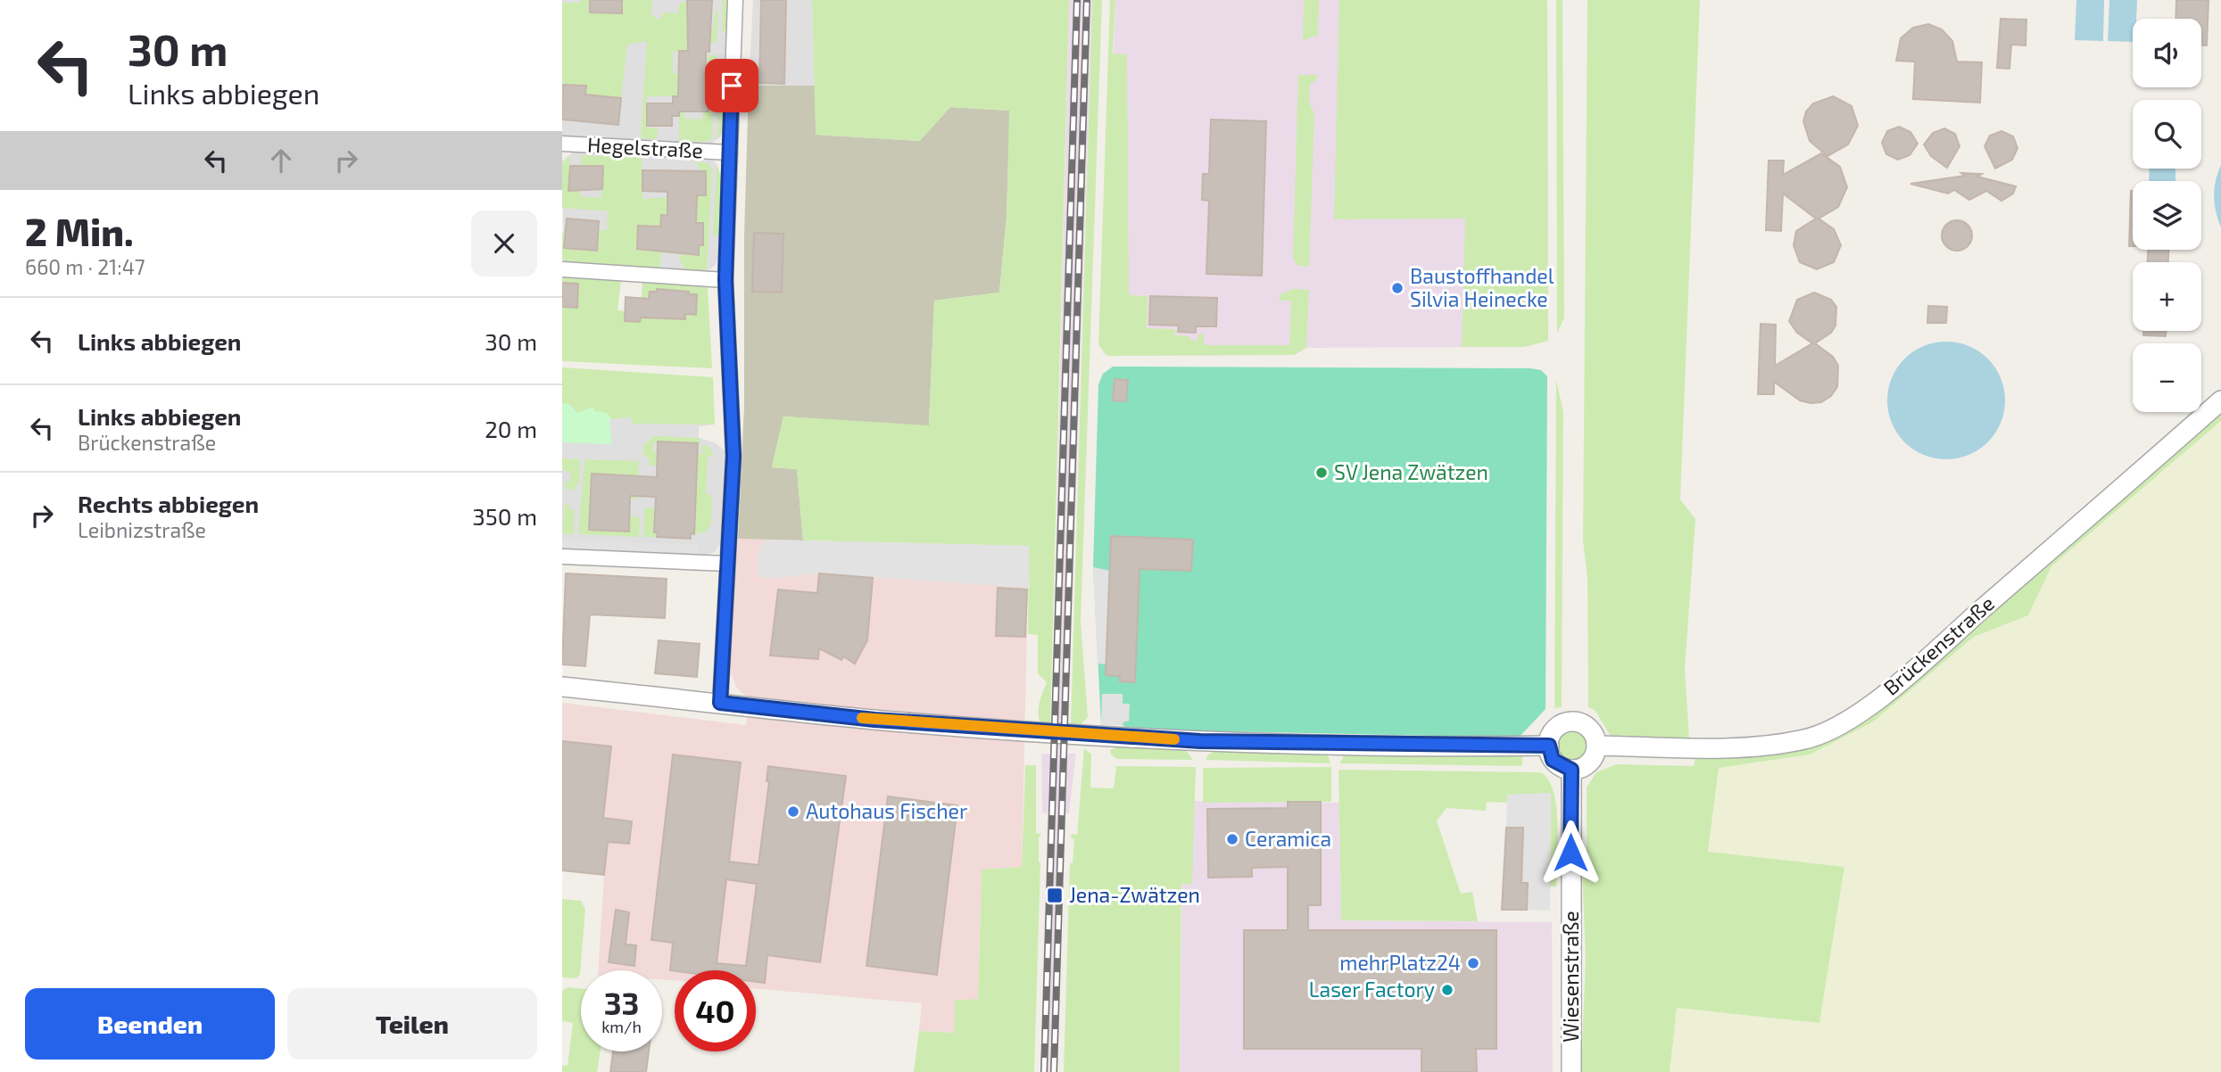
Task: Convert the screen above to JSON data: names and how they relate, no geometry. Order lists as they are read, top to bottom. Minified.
{"streets":{"street":["Hegelstraße","Brückenstraße","Wiesenstraße"]},"crossings":[["Brückenstraße","Wiesenstraße"]],"places":{"other":["Baustoffhandel Silvia Heinecke","SV Jena Zwätzen","Autohaus Fischer","Ceramica","mehrPlatz24","Laser Factory"],"transit":["Jena-Zwätzen"]},"page":{"turn":["30 m","Links abbiegen"],"map_buttons":["+","−"],"heading":["2 Min.","660 m · 21:47"],"list":[{"name":"Links abbiegen","value":"30 m"},{"name":"Links abbiegen","note":"Brückenstraße","value":"20 m"},{"name":"Rechts abbiegen","note":"Leibnizstraße","value":"350 m"}],"speed":"33 km/h","limit":"40","buttons":["Beenden","Teilen"]}}
